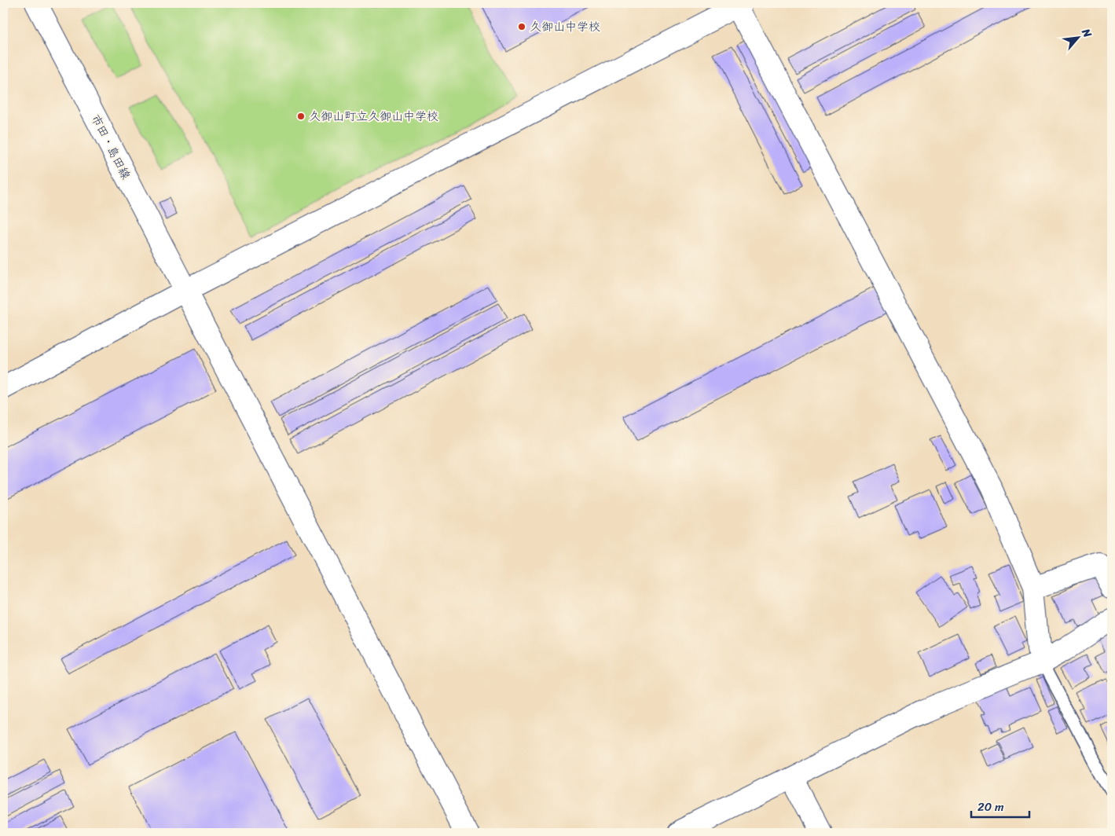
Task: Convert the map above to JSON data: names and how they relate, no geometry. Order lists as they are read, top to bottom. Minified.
{"streets":{"street":["市田・島田線"]},"places":["久御山中学校","久御山町立久御山中学校"],"scale_bar":"20 m","north":"top right"}
